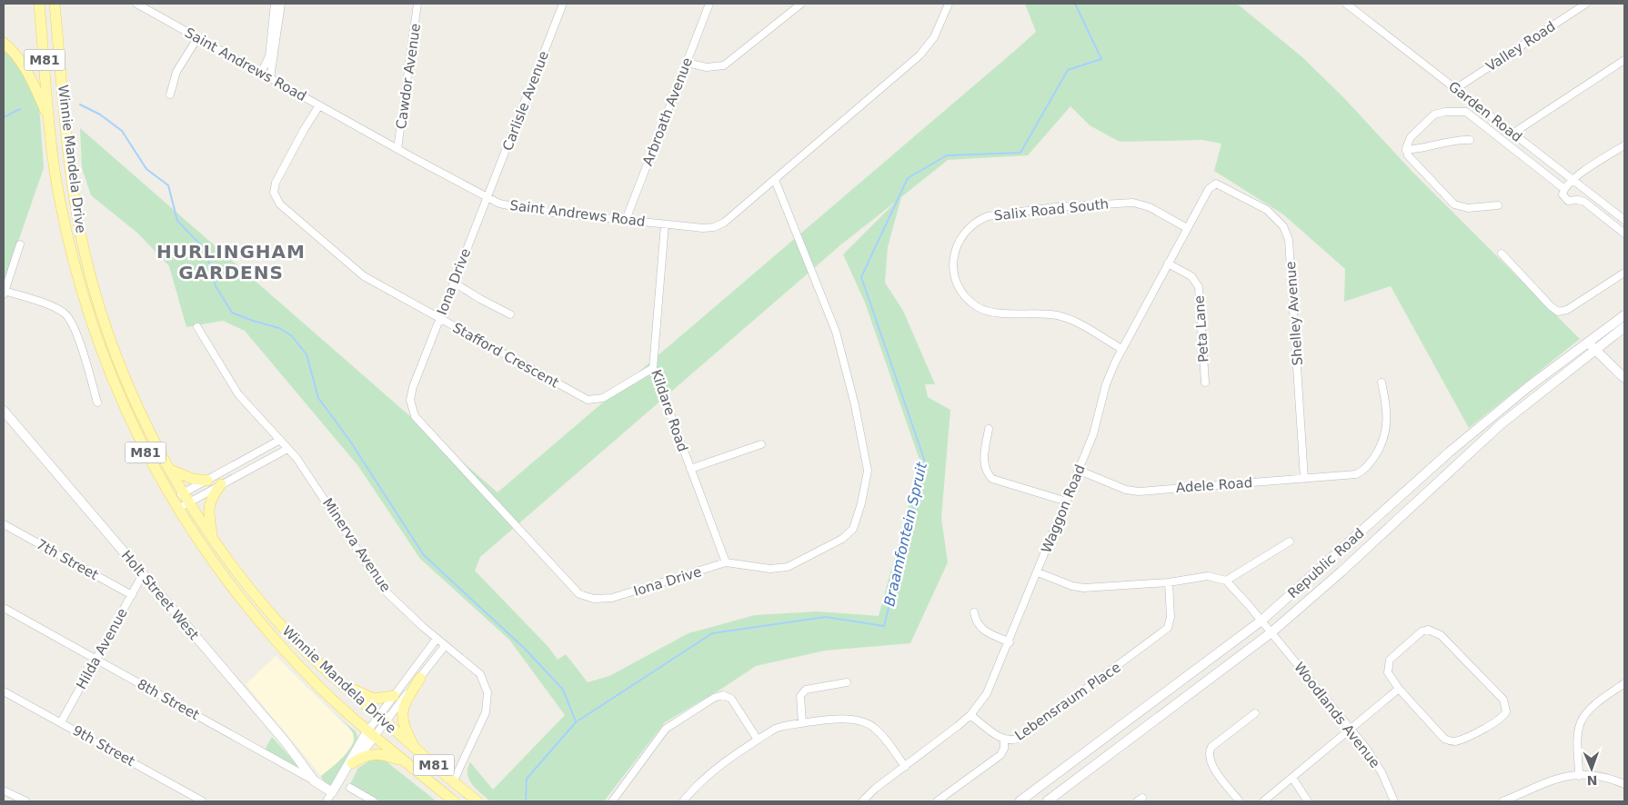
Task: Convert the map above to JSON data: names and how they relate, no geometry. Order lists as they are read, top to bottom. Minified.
{"streets":{"main road":["M81","Winnie Mandela Drive","Republic Road","Holt Street West","8th Street"],"street":["Valley Road","Saint Andrews Road","Cawdor Avenue","Carlisle Avenue","Arbroath Avenue","Garden Road","Salix Road South","Iona Drive","Shelley Avenue","Peta Lane","Stafford Crescent","Kildare Road","Adele Road","Waggon Road","Minerva Avenue","7th Street","Hilda Avenue","Lebensraum Place","Woodlands Avenue","9th Street"]},"crossings":[["Valley Road","Garden Road"],["Saint Andrews Road","Cawdor Avenue"],["Saint Andrews Road","Carlisle Avenue"],["Saint Andrews Road","Arbroath Avenue"],["Saint Andrews Road","Iona Drive"],["Saint Andrews Road","Stafford Crescent"],["Saint Andrews Road","Kildare Road"],["Carlisle Avenue","Iona Drive"],["Winnie Mandela Drive","Minerva Avenue"],["Salix Road South","Waggon Road"],["Iona Drive","Stafford Crescent"],["Iona Drive","Kildare Road"],["Shelley Avenue","Adele Road"],["Shelley Avenue","Waggon Road"],["Peta Lane","Waggon Road"],["Stafford Crescent","Kildare Road"],["Adele Road","Waggon Road"],["7th Street","Hilda Avenue"],["Republic Road","Woodlands Avenue"],["Holt Street West","Hilda Avenue"],["Holt Street West","8th Street"],["Hilda Avenue","8th Street"],["Hilda Avenue","9th Street"]],"districts":["HURLINGHAM GARDENS"],"water":["Braamfontein Spruit"],"north":"bottom"}
